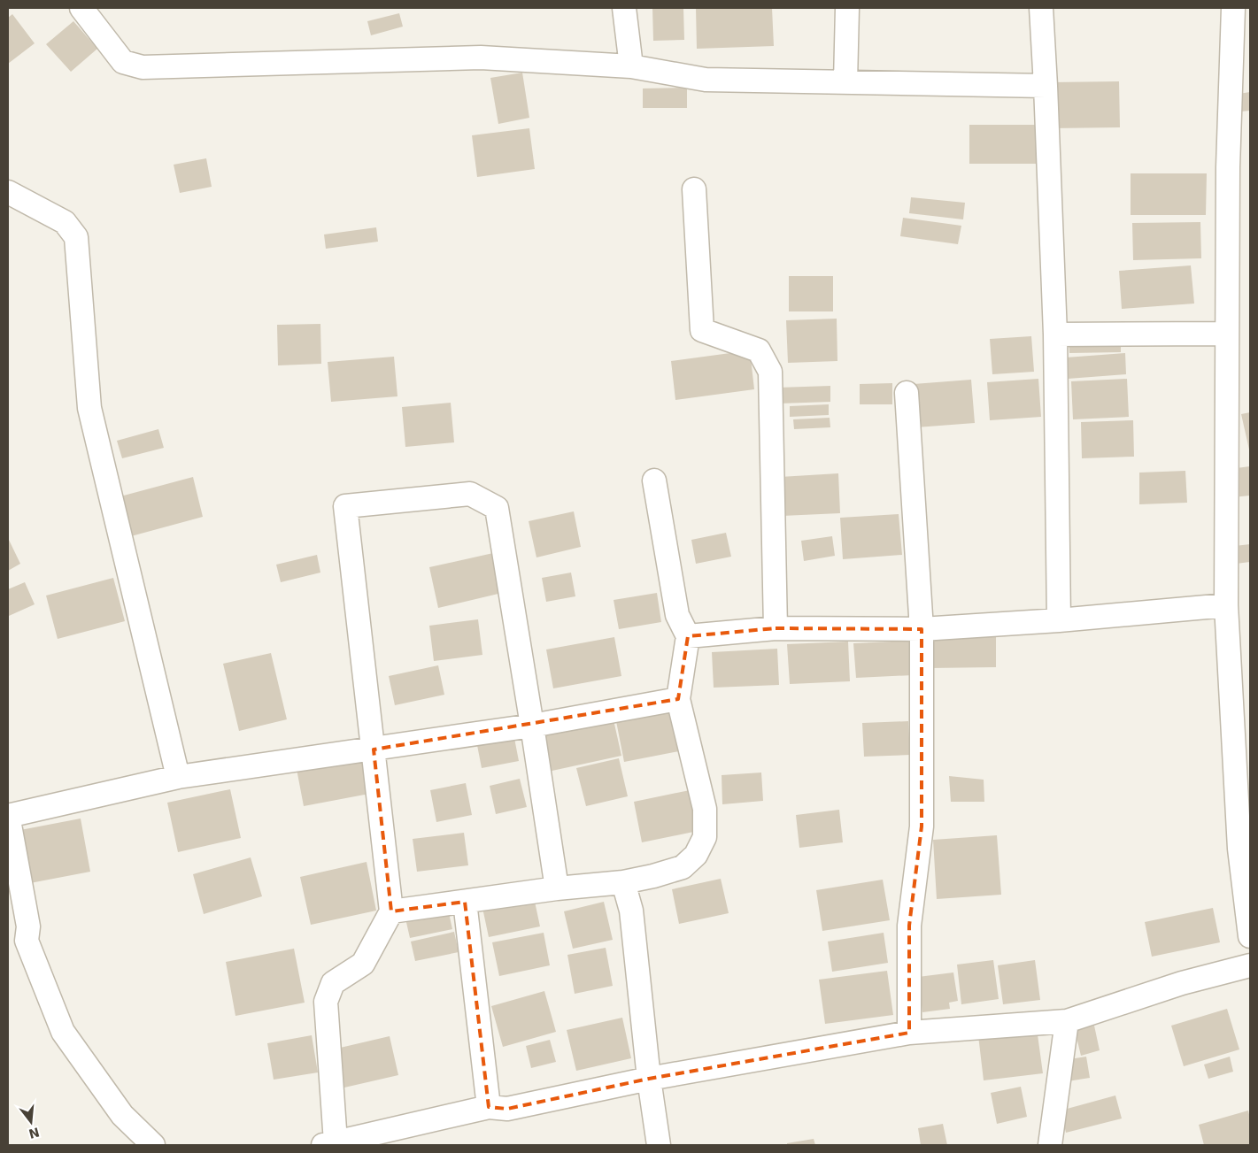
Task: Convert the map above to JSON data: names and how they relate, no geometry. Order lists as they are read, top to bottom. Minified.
{"north":"bottom"}
